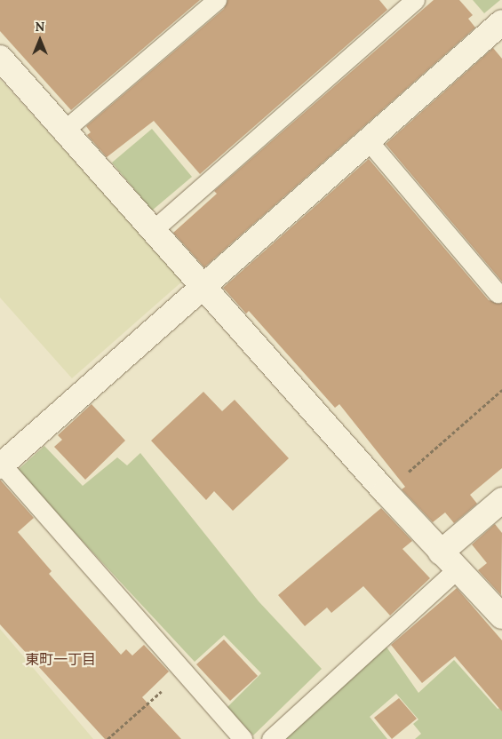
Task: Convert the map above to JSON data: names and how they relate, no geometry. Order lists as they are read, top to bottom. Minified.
{"districts":["東町一丁目"],"north":"top"}
